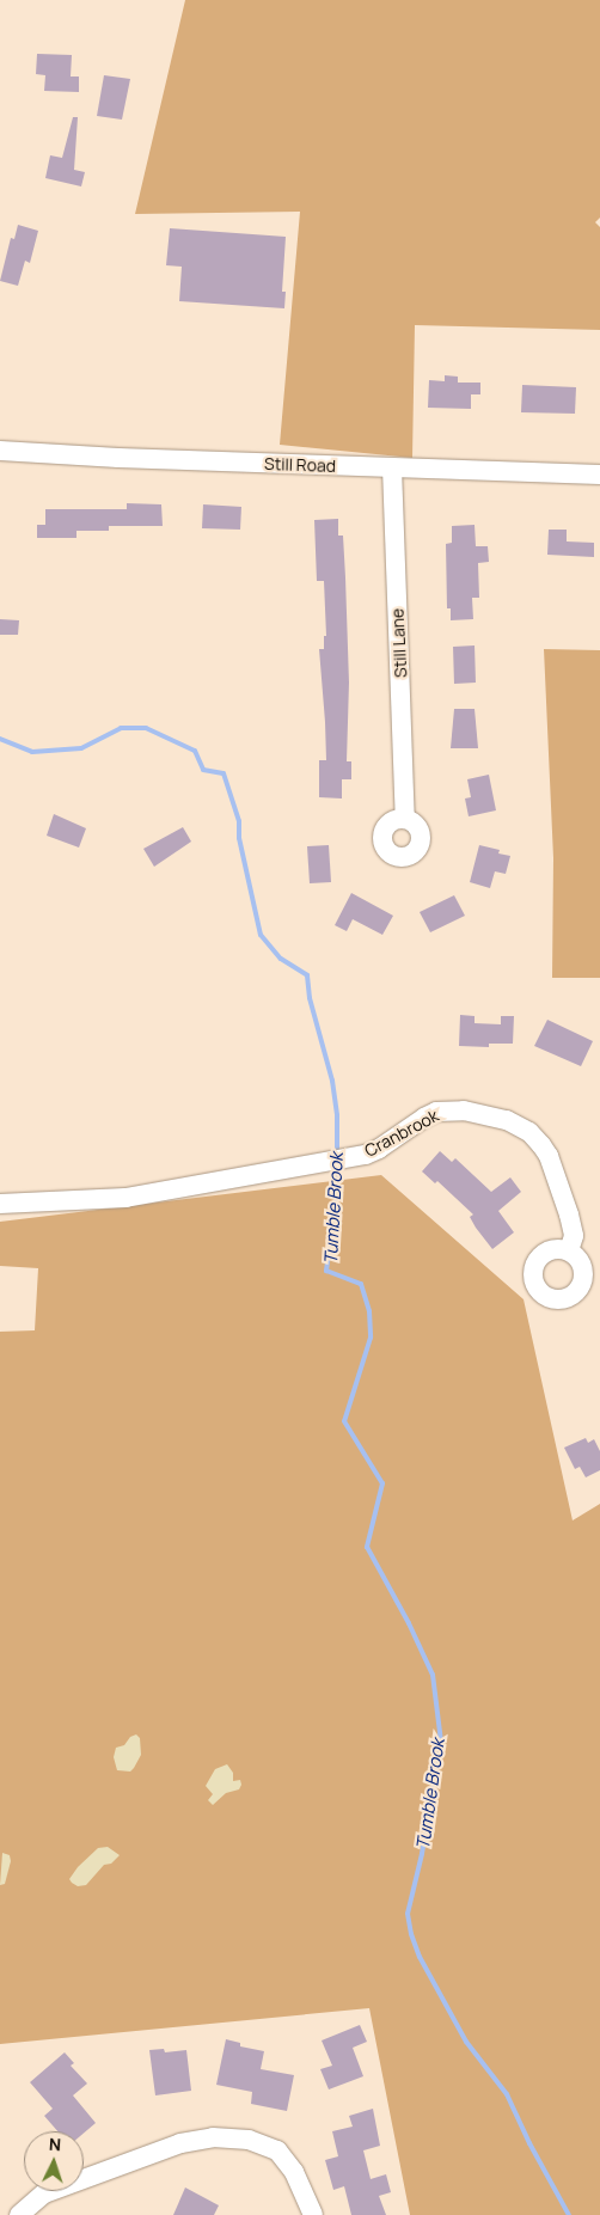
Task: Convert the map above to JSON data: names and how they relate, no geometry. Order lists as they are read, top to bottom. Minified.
{"streets":{"street":["Still Road","Still Lane","Cranbrook"]},"crossings":[["Still Road","Still Lane"]],"water":["Tumble Brook"],"north":"top"}
